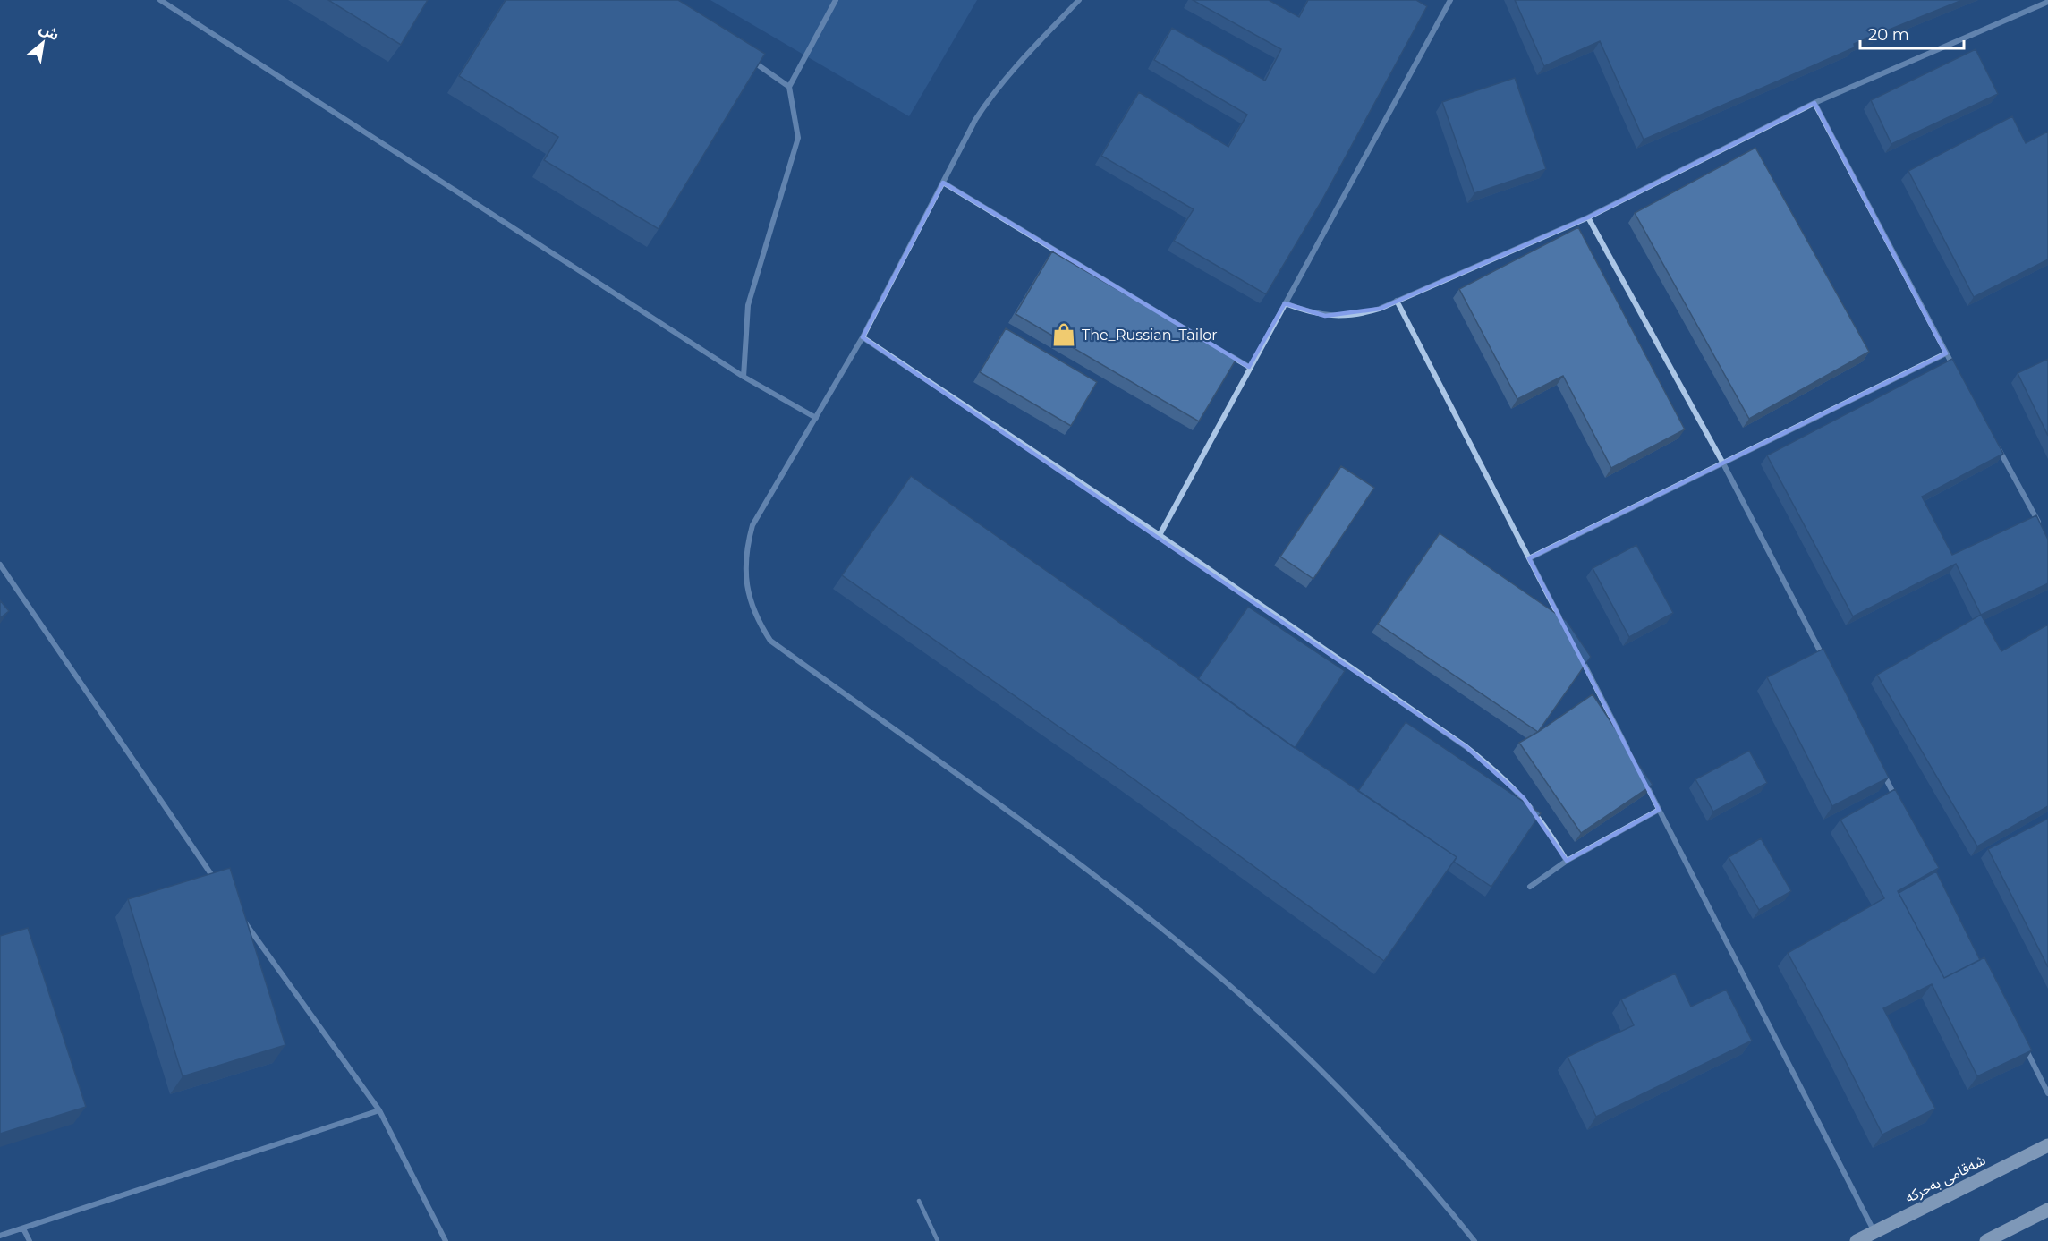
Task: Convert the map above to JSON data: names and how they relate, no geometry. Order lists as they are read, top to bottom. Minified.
{"streets":{"main road":["شەقامی بەحرکە"]},"places":{"shop":["The_Russian_Tailor"]},"scale_bar":"20 m","north":"top right"}
